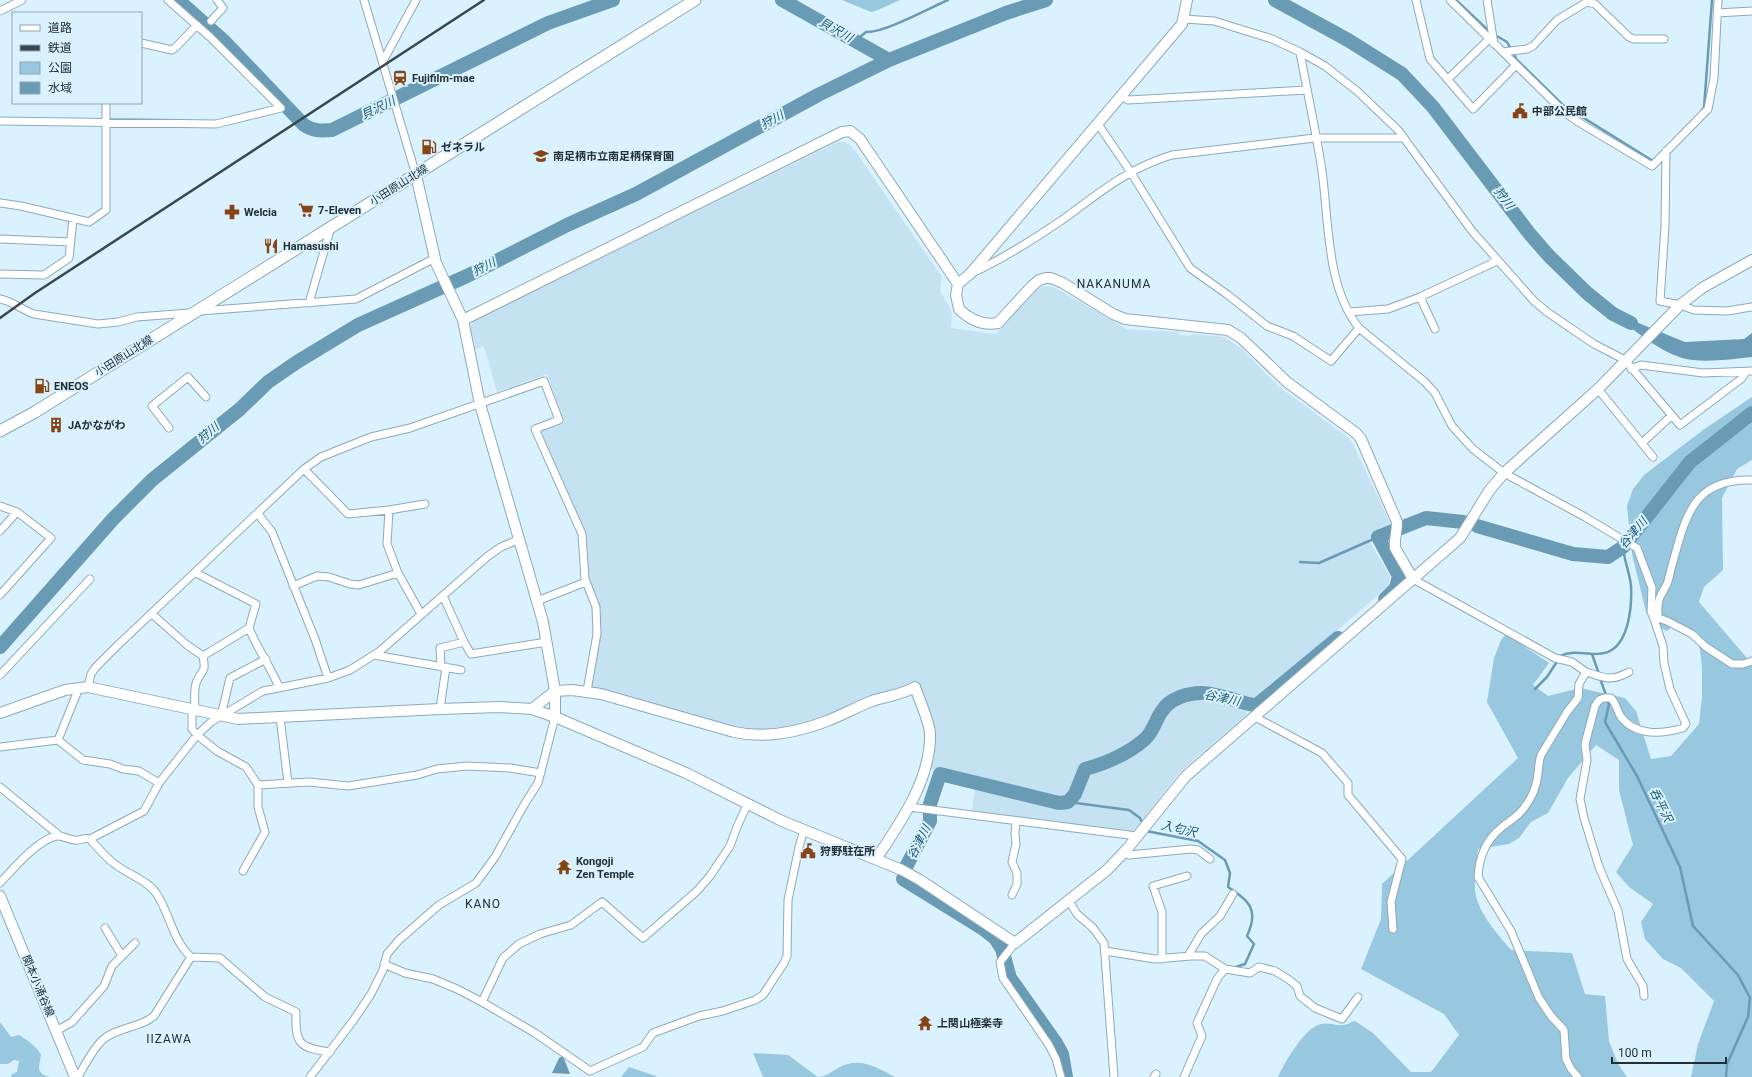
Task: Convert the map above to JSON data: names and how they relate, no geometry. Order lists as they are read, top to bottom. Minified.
{"streets":{"main road":["小田原山北線"],"street":["関本小涌谷線"]},"districts":["NAKANUMA","KANO","IIZAWA"],"water":["貝沢川","狩川","谷津川","呑平沢","入匂沢"],"places":{"station":["Fujifilm-mae"],"public building":["中部公民館","狩野駐在所"],"fuel station":["ゼネラル","ENEOS"],"school or university":["南足柄市立南足柄保育園"],"supermarket":["7-Eleven"],"pharmacy":["Welcia"],"restaurant":["Hamasushi"],"building":["JAかながわ"],"temple":["Kongoji Zen Temple","上関山極楽寺"]},"legend":["道路","鉄道","公園","水域"],"scale_bar":"100 m"}
